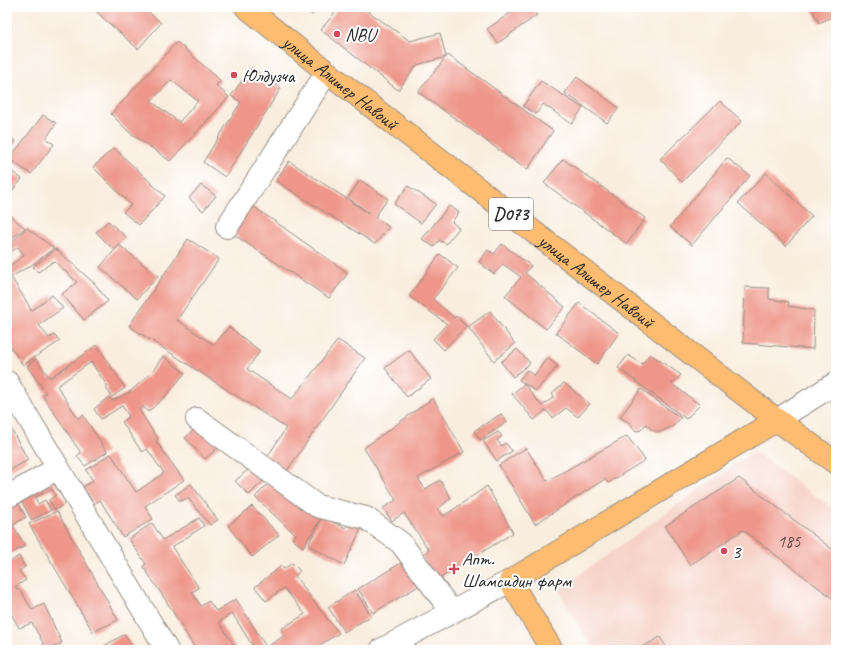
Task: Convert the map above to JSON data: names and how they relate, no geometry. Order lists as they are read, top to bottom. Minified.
{"streets":{"main road":["улица Алишер Навоий","D073"]},"places":{"other":["NBU","Юлдузча","3"],"health":["Апт. Шамсидин фарм"]},"house_numbers":["185"]}
